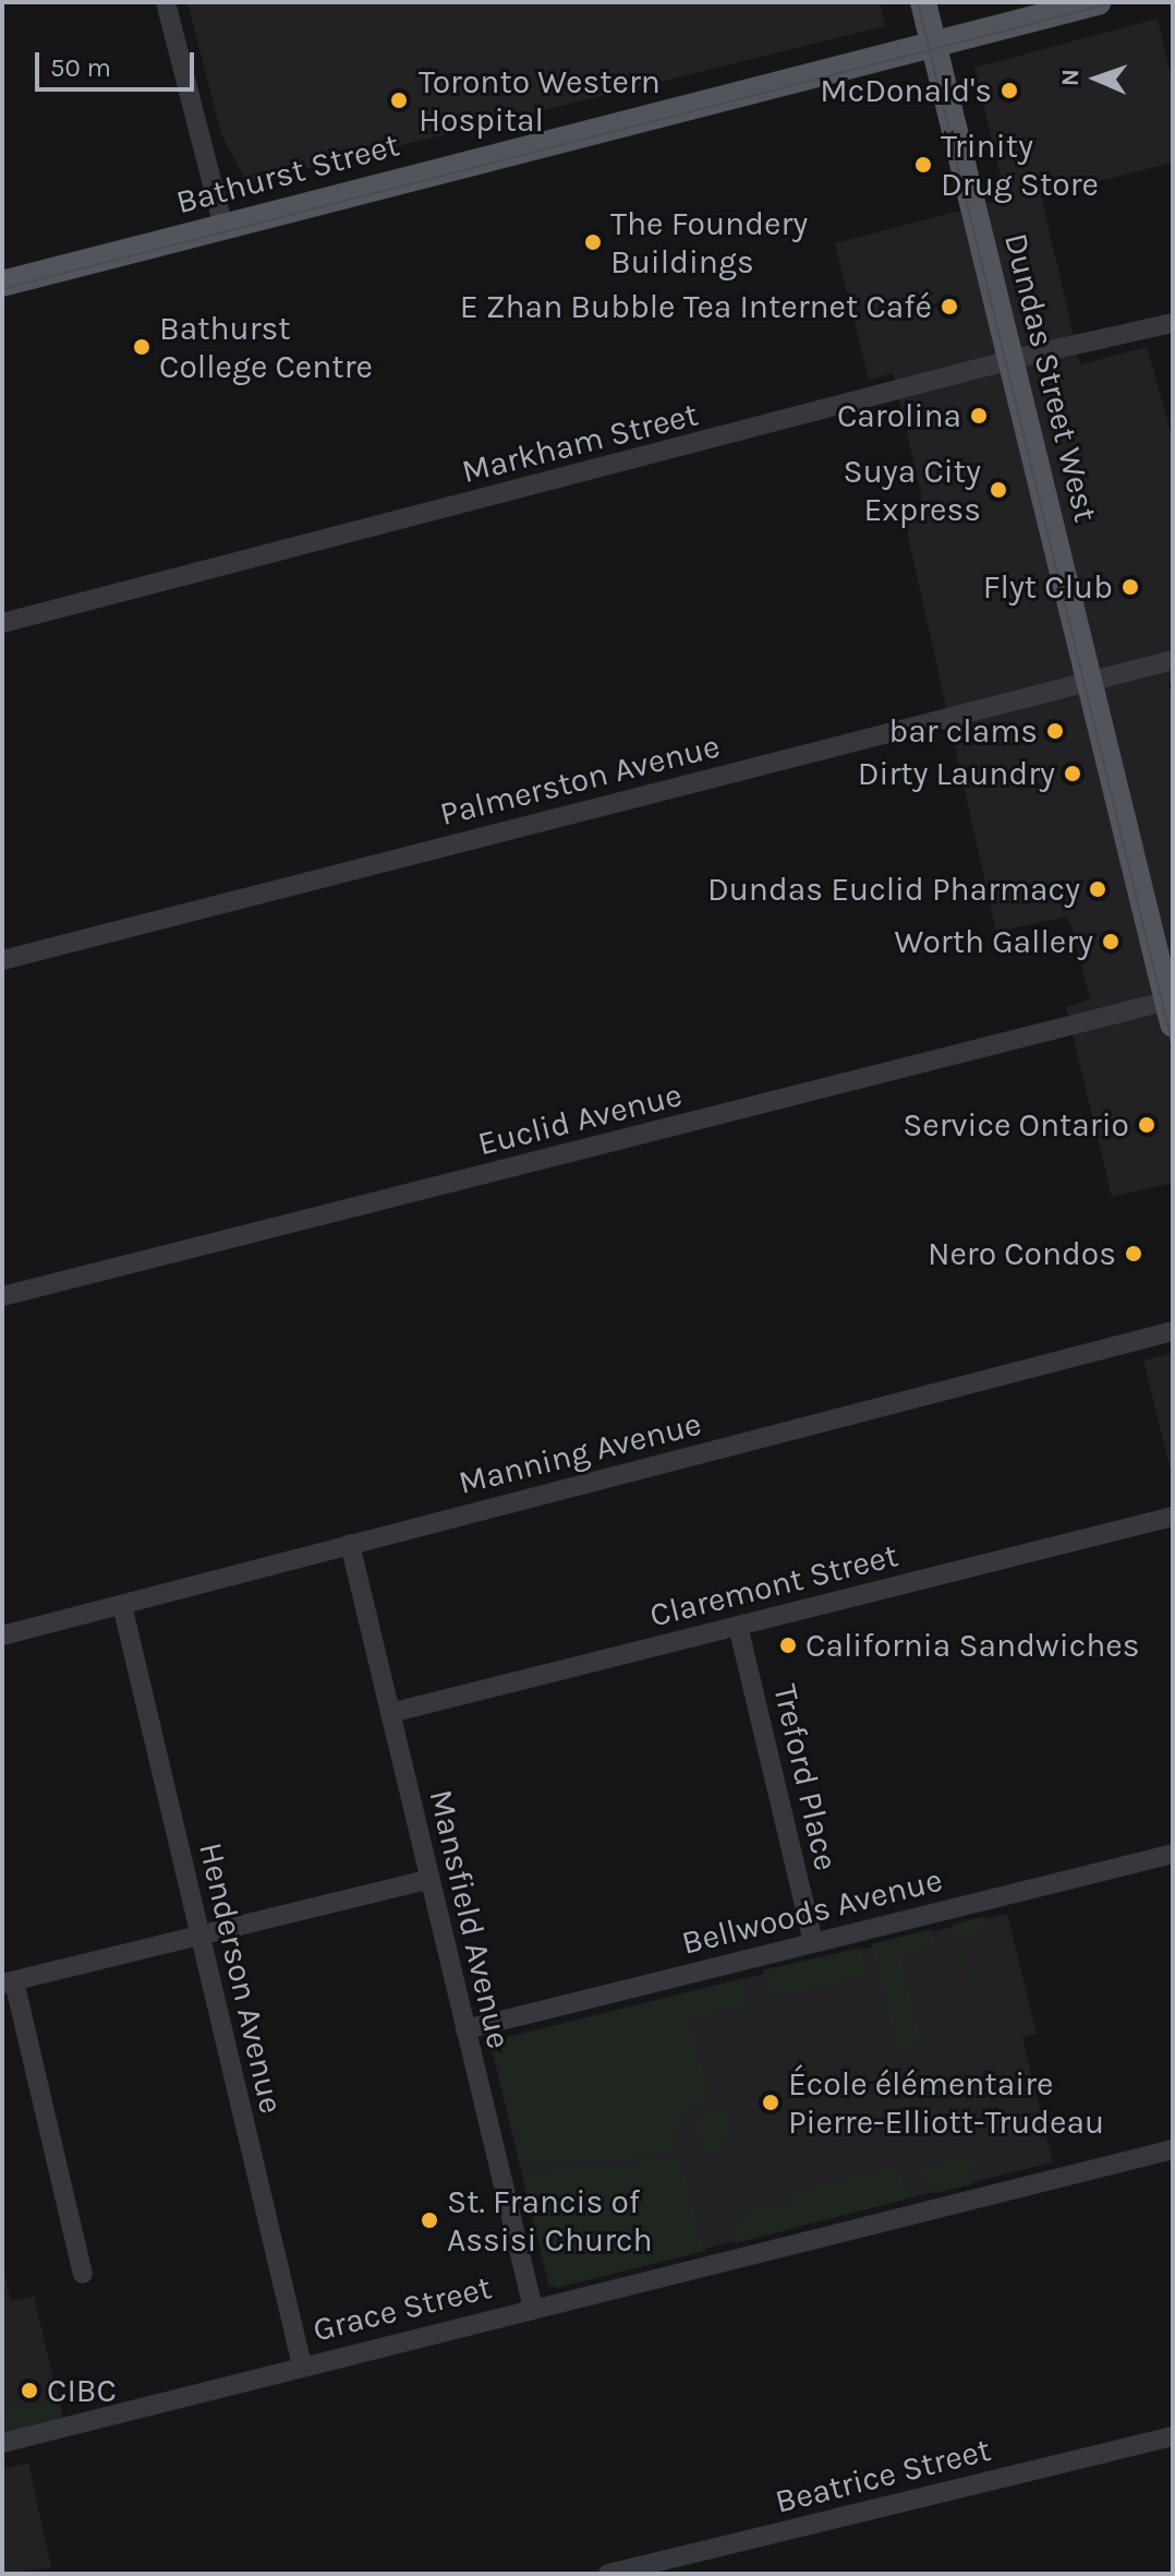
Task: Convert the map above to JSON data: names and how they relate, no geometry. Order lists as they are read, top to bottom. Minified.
{"streets":{"main road":["Bathurst Street","Dundas Street West"],"street":["Markham Street","Palmerston Avenue","Euclid Avenue","Manning Avenue","Claremont Street","Treford Place","Bellwoods Avenue","Mansfield Avenue","Henderson Avenue","Grace Street","Beatrice Street"]},"crossings":[["Bathurst Street","Dundas Street West"],["Dundas Street West","Markham Street"],["Dundas Street West","Palmerston Avenue"],["Dundas Street West","Euclid Avenue"],["Manning Avenue","Mansfield Avenue"],["Manning Avenue","Henderson Avenue"],["Claremont Street","Treford Place"],["Claremont Street","Mansfield Avenue"],["Treford Place","Bellwoods Avenue"],["Bellwoods Avenue","Mansfield Avenue"],["Mansfield Avenue","Grace Street"],["Henderson Avenue","Grace Street"]],"places":["McDonald's","Toronto Western Hospital","Trinity Drug Store","The Foundery Buildings","E Zhan Bubble Tea Internet Café","Bathurst College Centre","Carolina","Suya City Express","Flyt Club","bar clams","Dirty Laundry","Dundas Euclid Pharmacy","Worth Gallery","Service Ontario","Nero Condos","California Sandwiches","École élémentaire Pierre-Elliott-Trudeau","St. Francis of Assisi Church","CIBC"],"scale_bar":"50 m","north":"left"}
